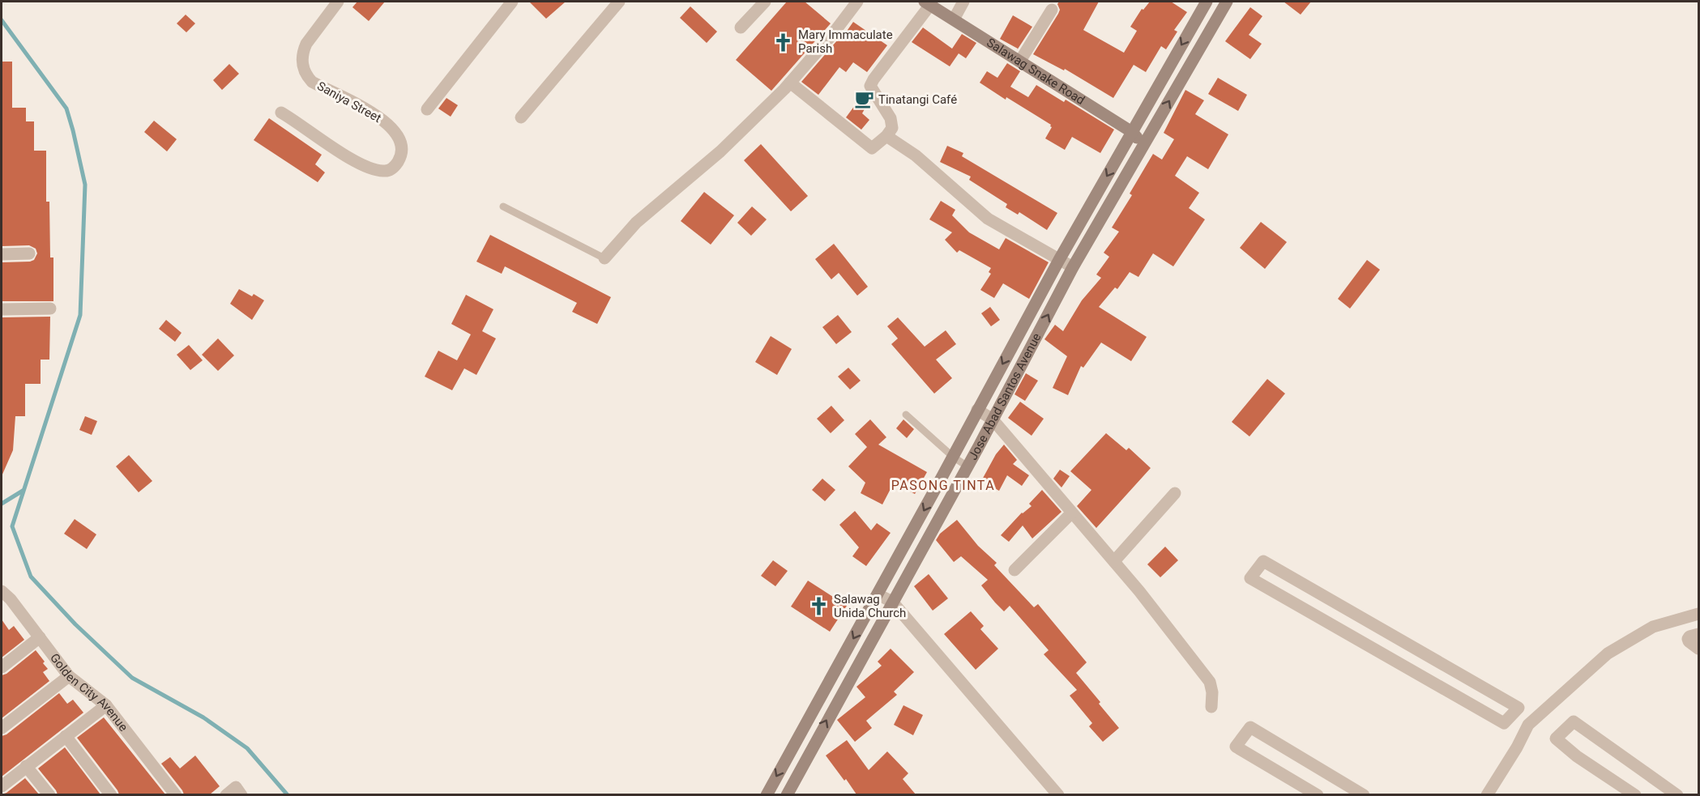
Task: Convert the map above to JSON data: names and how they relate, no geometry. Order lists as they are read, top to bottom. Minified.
{"streets":{"main road":["Salawag Snake Road","Jose Abad Santos Avenue"],"street":["Saniya Street","Golden City Avenue"]},"crossings":[["Salawag Snake Road","Jose Abad Santos Avenue"]],"districts":["PASONG TINTA"],"places":{"church":["Mary Immaculate Parish","Salawag Unida Church"],"cafe":["Tinatangi Café"]}}
